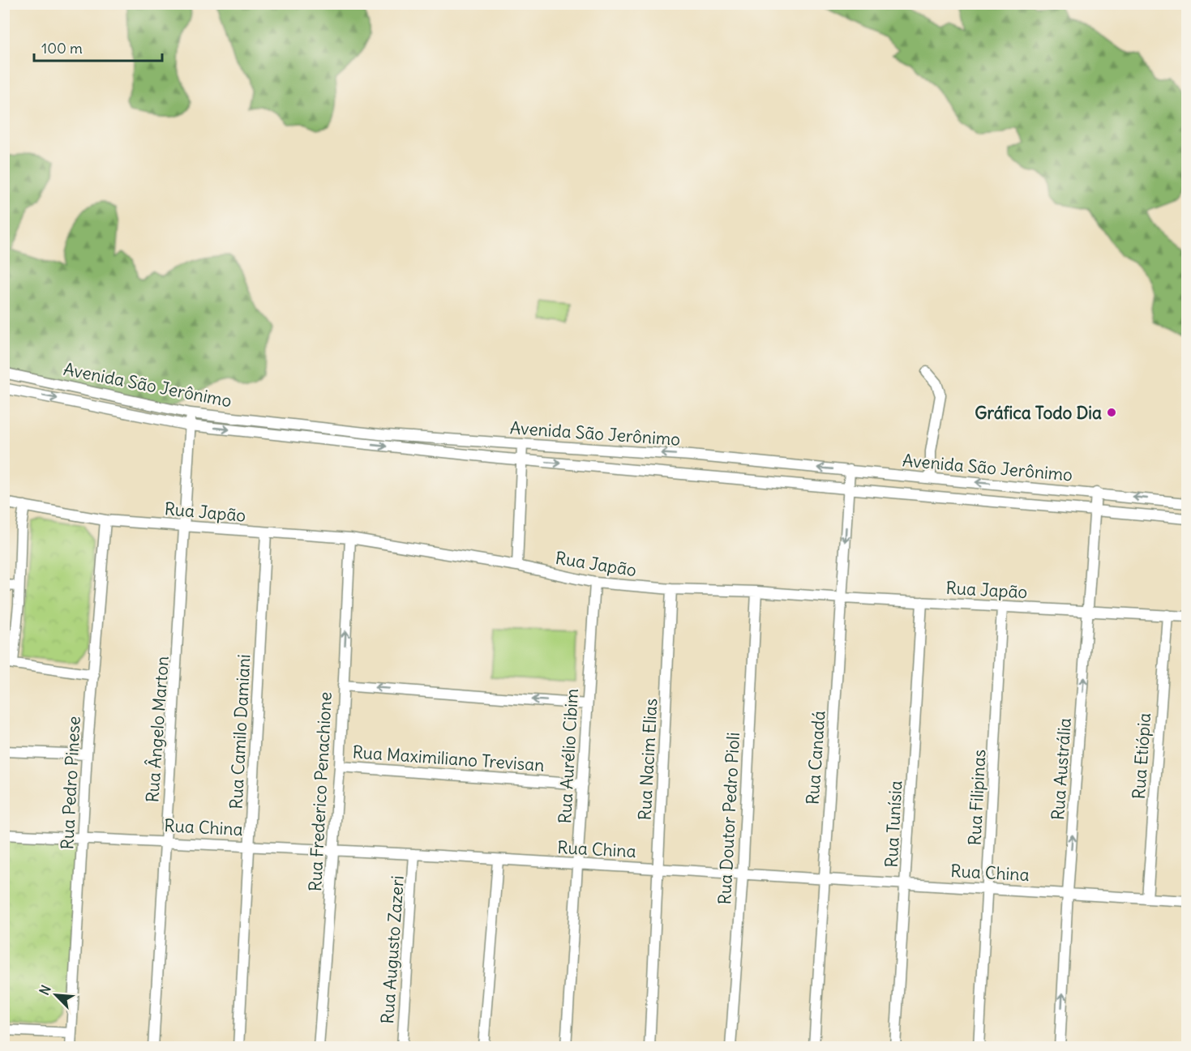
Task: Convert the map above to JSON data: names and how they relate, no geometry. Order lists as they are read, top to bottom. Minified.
{"streets":{"street":["Avenida São Jerônimo","Rua Japão","Rua Ângelo Marton","Rua Camilo Damiani","Rua Aurélio Cibim","Rua Etiópia","Rua Canadá","Rua Maximiliano Trevisan","Rua Nacim Elias","Rua Austrália","Rua Pedro Pinese","Rua Frederico Penachione","Rua Filipinas","Rua Doutor Pedro Pioli","Rua Tunísia","Rua China","Rua Augusto Zazeri"]},"crossings":[["Avenida São Jerônimo","Rua Ângelo Marton"],["Avenida São Jerônimo","Rua Canadá"],["Avenida São Jerônimo","Rua Austrália"],["Rua Japão","Rua Ângelo Marton"],["Rua Japão","Rua Camilo Damiani"],["Rua Japão","Rua Aurélio Cibim"],["Rua Japão","Rua Etiópia"],["Rua Japão","Rua Canadá"],["Rua Japão","Rua Nacim Elias"],["Rua Japão","Rua Austrália"],["Rua Japão","Rua Pedro Pinese"],["Rua Japão","Rua Frederico Penachione"],["Rua Japão","Rua Filipinas"],["Rua Japão","Rua Doutor Pedro Pioli"],["Rua Japão","Rua Tunísia"],["Rua Ângelo Marton","Rua China"],["Rua Camilo Damiani","Rua China"],["Rua Aurélio Cibim","Rua Maximiliano Trevisan"],["Rua Aurélio Cibim","Rua China"],["Rua Etiópia","Rua China"],["Rua Canadá","Rua China"],["Rua Maximiliano Trevisan","Rua Frederico Penachione"],["Rua Nacim Elias","Rua China"],["Rua Austrália","Rua China"],["Rua Pedro Pinese","Rua China"],["Rua Frederico Penachione","Rua China"],["Rua Filipinas","Rua China"],["Rua Doutor Pedro Pioli","Rua China"],["Rua Tunísia","Rua China"],["Rua China","Rua Augusto Zazeri"]],"one_way":["Rua Austrália"],"places":["Gráfica Todo Dia"],"scale_bar":"100 m","north":"top left"}
